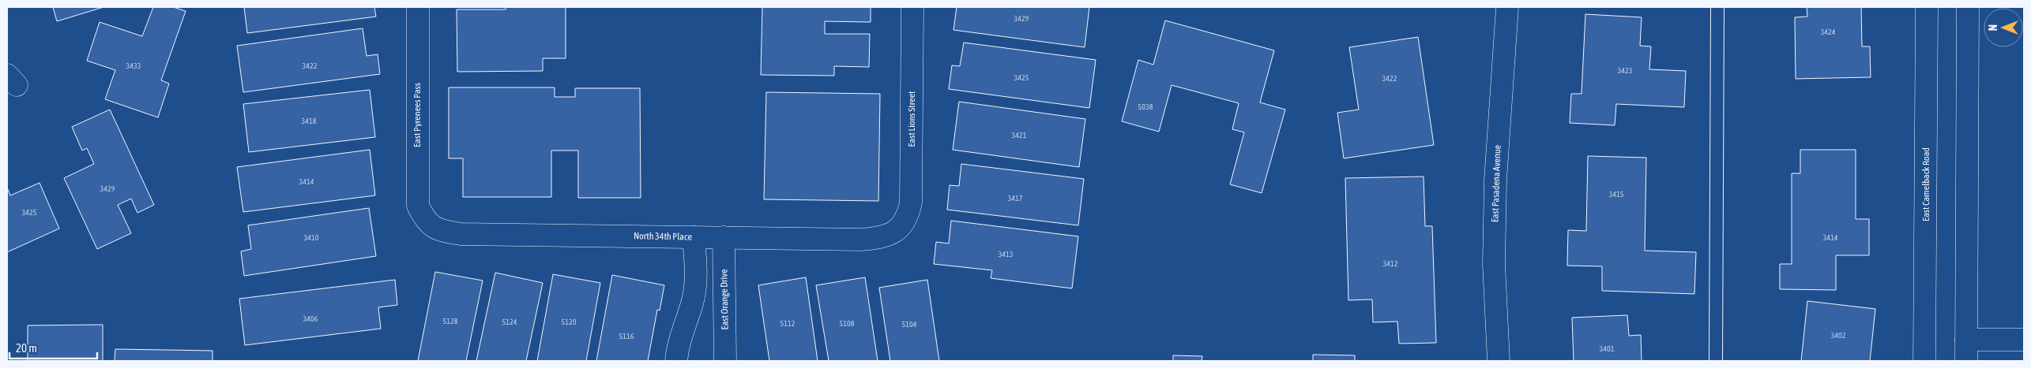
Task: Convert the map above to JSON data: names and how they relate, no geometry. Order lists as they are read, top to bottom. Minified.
{"streets":{"street":["East Pyrenees Pass","East Lions Street","East Pasadena Avenue","East Camelback Road","North 34th Place","East Orange Drive"]},"crossings":[["East Pyrenees Pass","North 34th Place"],["East Lions Street","North 34th Place"],["North 34th Place","East Orange Drive"]],"house_numbers":["3429","3424","3433","3422","3423","3425","3422","5038","3418","3421","3414","3429","3415","3417","3425","3410","3414","3413","3412","3406","5128","5124","5120","5112","5108","5104","3402","5116","3401"],"scale_bar":"20 m","north":"left"}
